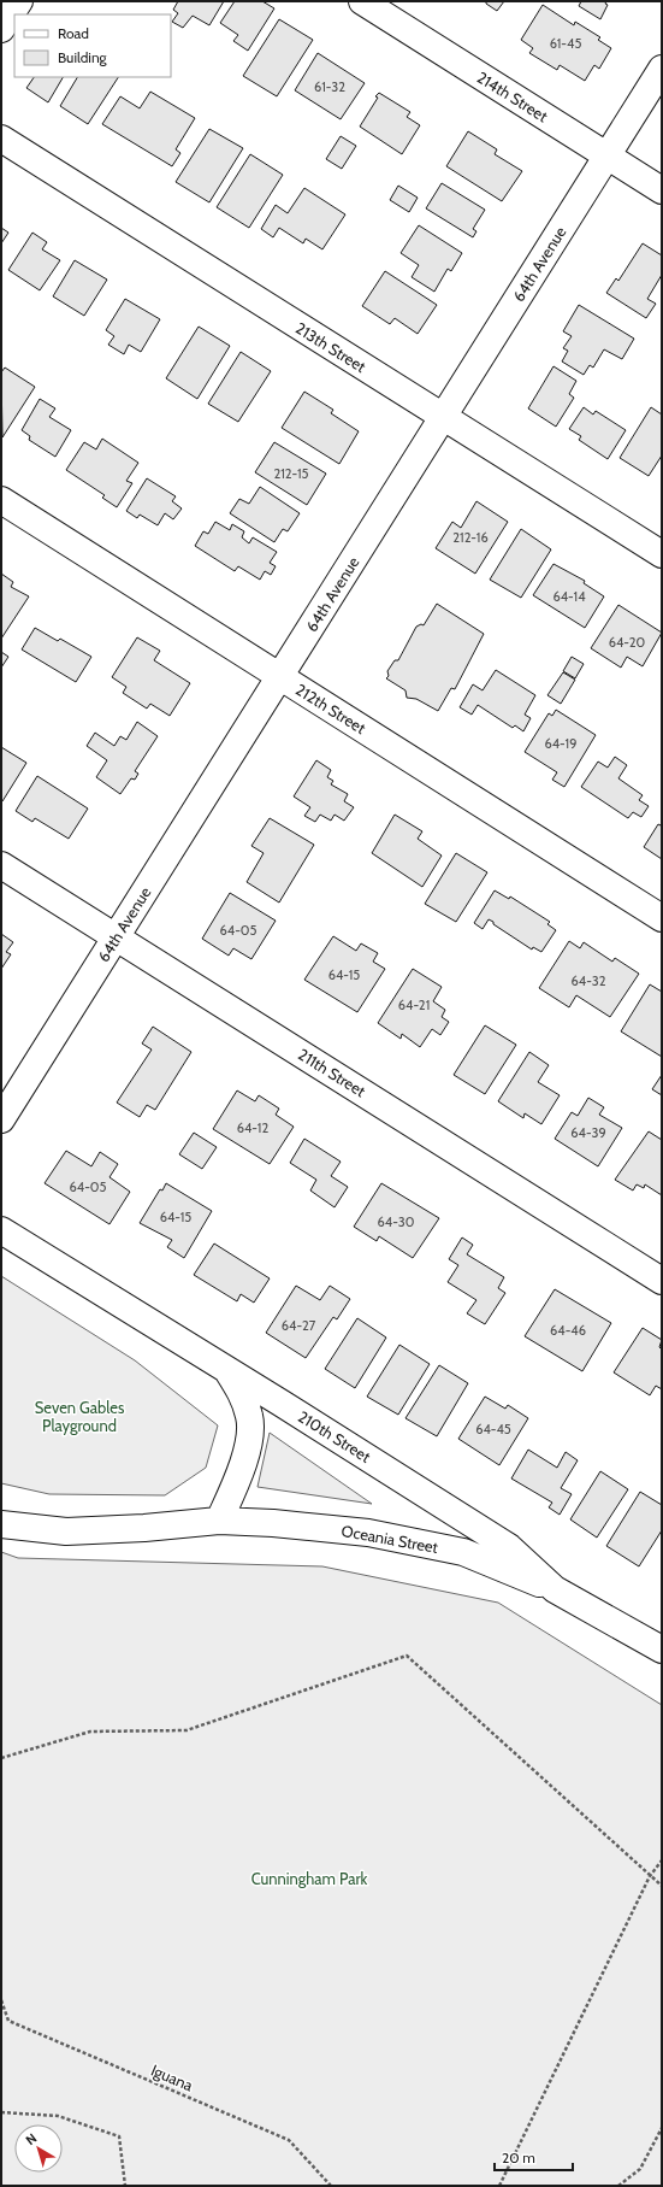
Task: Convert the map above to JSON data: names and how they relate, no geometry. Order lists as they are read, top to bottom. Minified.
{"streets":{"street":["214th Street","64th Avenue","213th Street","212th Street","211th Street","210th Street","Oceania Street"],"path":["Iguana"]},"crossings":[["214th Street","64th Avenue"],["64th Avenue","213th Street"],["64th Avenue","212th Street"],["64th Avenue","211th Street"],["210th Street","Oceania Street"]],"parks":["Seven Gables Playground","Cunningham Park"],"house_numbers":["61-45","61-32","212-15","212-16","64-14","64-20","64-19","64-05","64-15","64-32","64-21","64-12","64-39","64-05","64-15","64-30","64-27","64-46","64-45"],"legend":["Road","Building"],"scale_bar":"20 m","north":"top left"}
